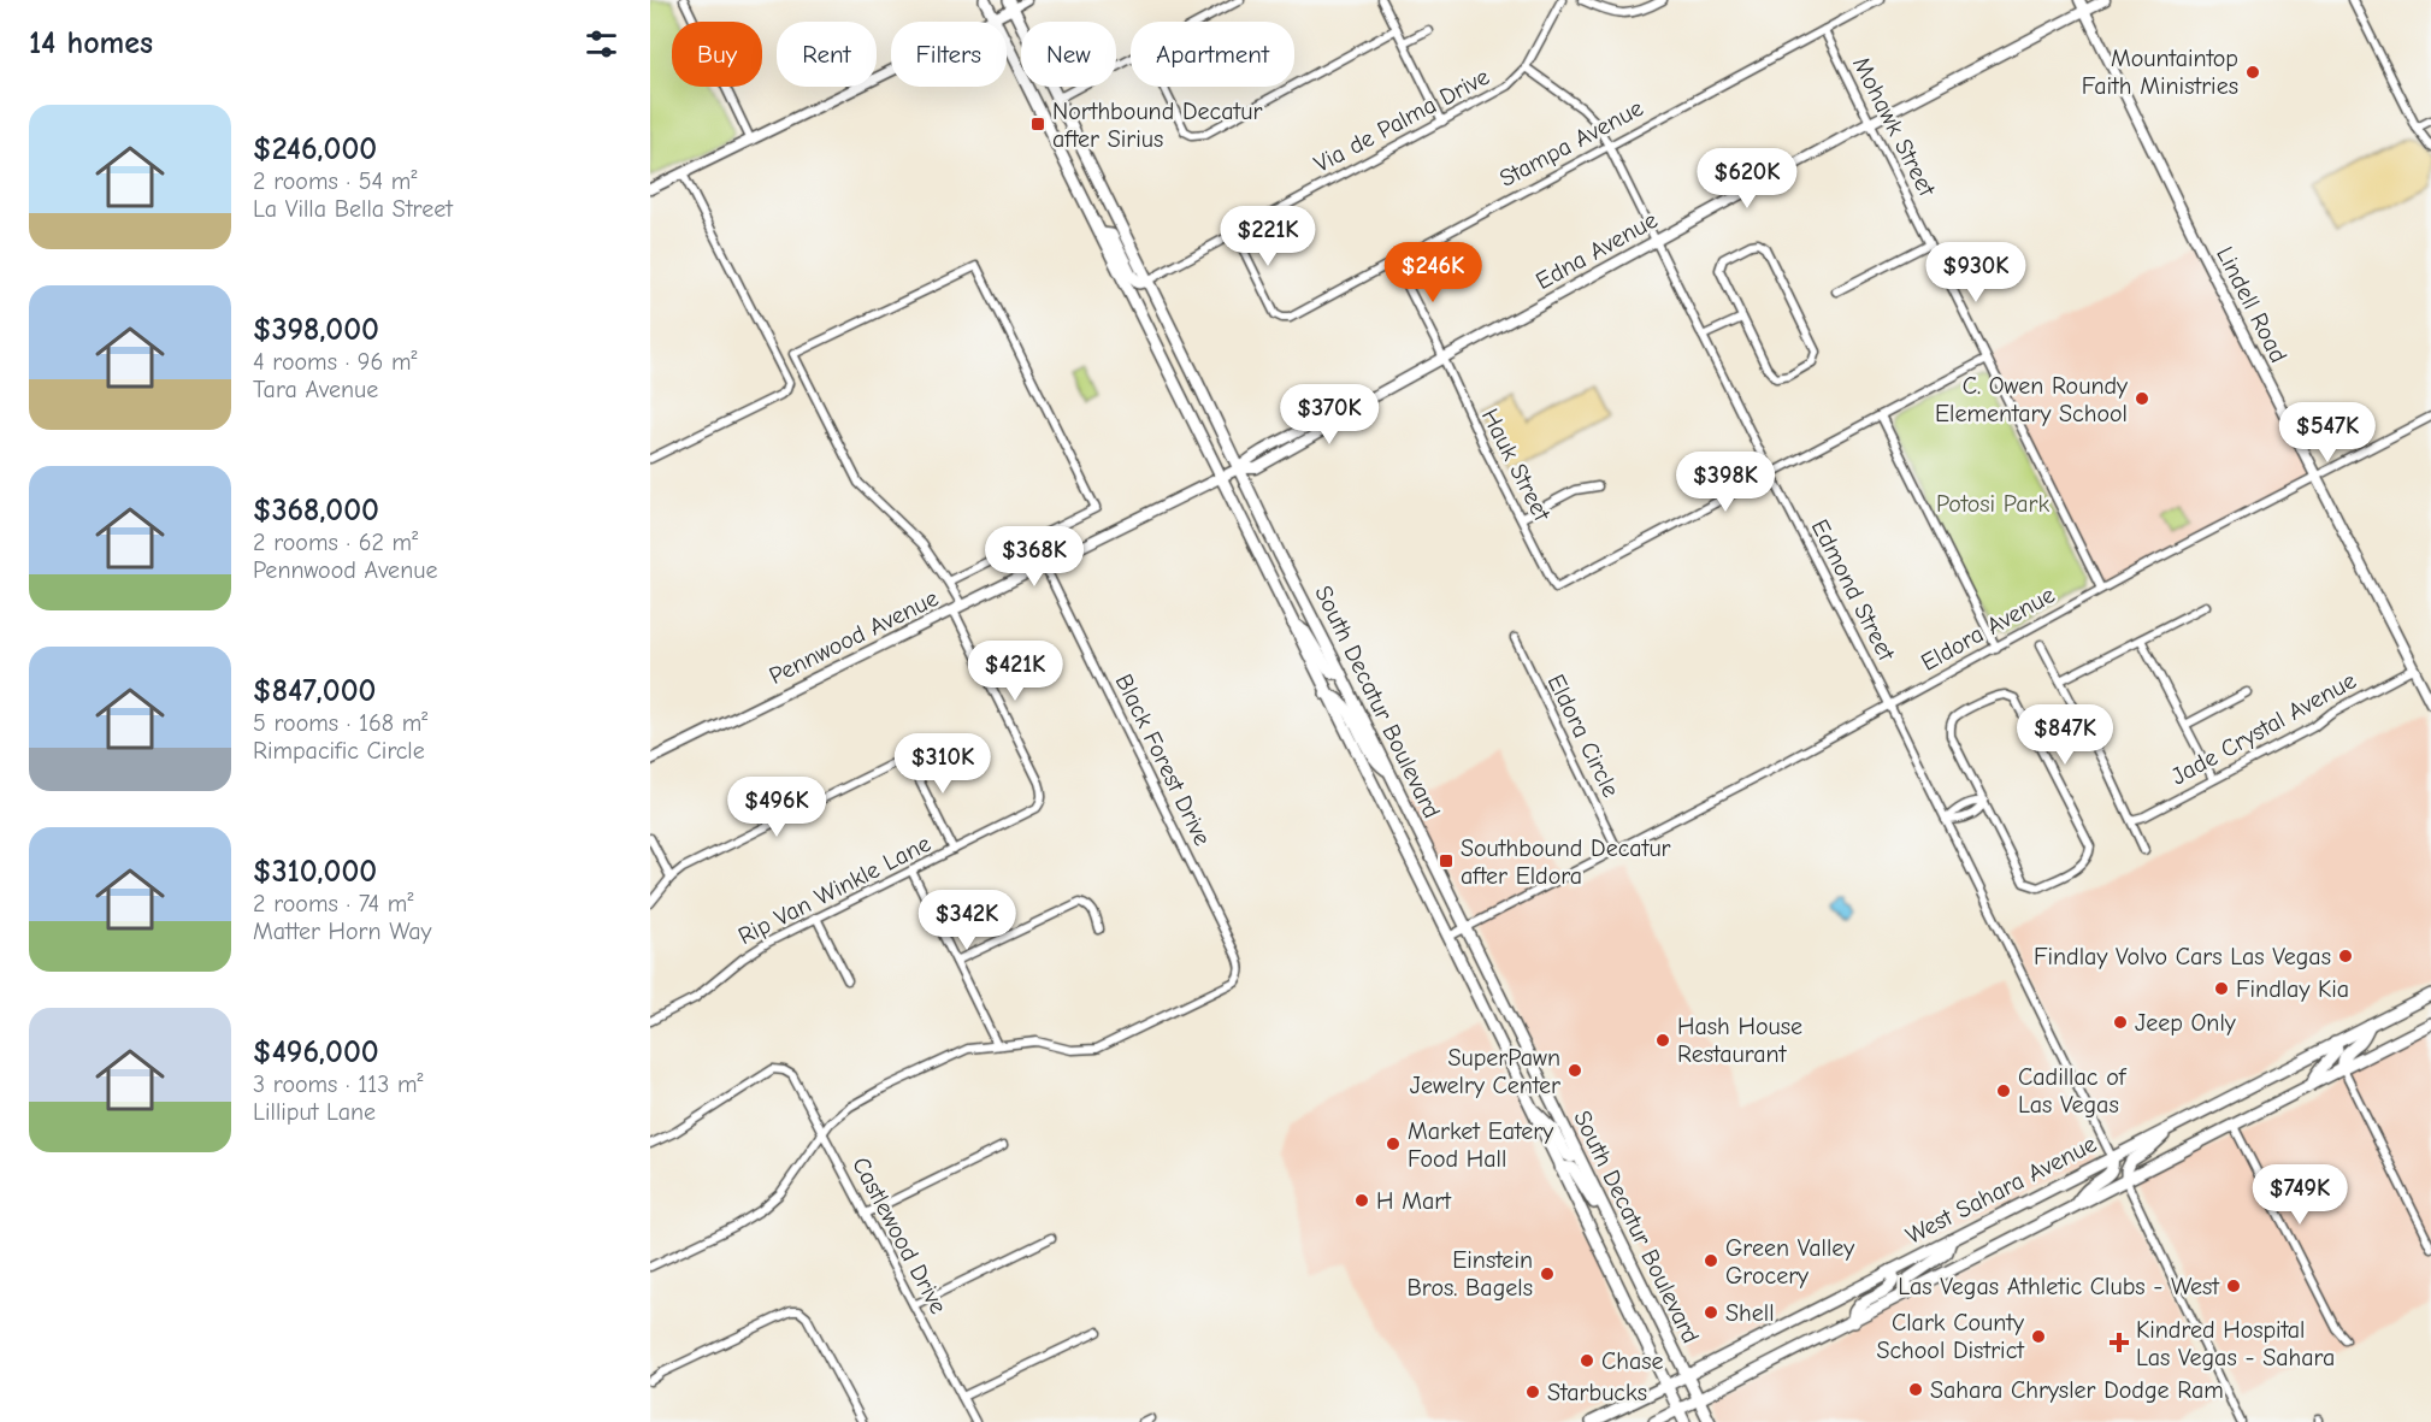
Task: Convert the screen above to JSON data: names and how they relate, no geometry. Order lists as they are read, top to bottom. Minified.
{"streets":{"main road":["South Decatur Boulevard","West Sahara Avenue"],"street":["Via de Palma Drive","Mohawk Street","Stampa Avenue","Edna Avenue","Lindell Road","Hauk Street","Edmond Street","Eldora Avenue","Pennwood Avenue","Jade Crystal Avenue","Eldora Circle","Black Forest Drive","Rip Van Winkle Lane","Castlewood Drive"]},"crossings":[["Via de Palma Drive","Stampa Avenue"],["Via de Palma Drive","Edmond Street"],["Via de Palma Drive","South Decatur Boulevard"],["Mohawk Street","Stampa Avenue"],["Mohawk Street","Edna Avenue"],["Mohawk Street","Eldora Avenue"],["Stampa Avenue","Hauk Street"],["Stampa Avenue","Edmond Street"],["Edna Avenue","Lindell Road"],["Edna Avenue","Hauk Street"],["Edna Avenue","Edmond Street"],["Edna Avenue","Pennwood Avenue"],["Edna Avenue","South Decatur Boulevard"],["Lindell Road","Eldora Avenue"],["Lindell Road","Jade Crystal Avenue"],["Hauk Street","Edmond Street"],["Edmond Street","Eldora Avenue"],["Edmond Street","West Sahara Avenue"],["Eldora Avenue","South Decatur Boulevard"],["Eldora Avenue","Eldora Circle"],["Pennwood Avenue","South Decatur Boulevard"],["Pennwood Avenue","Black Forest Drive"],["Pennwood Avenue","Rip Van Winkle Lane"],["South Decatur Boulevard","West Sahara Avenue"]],"parks":["Potosi Park"],"places":{"other":["Mountaintop Faith Ministries","C. Owen Roundy Elementary School","Findlay Volvo Cars Las Vegas","Findlay Kia","Jeep Only","Hash House Restaurant","SuperPawn Jewelry Center","Cadillac of Las Vegas","Market Eatery Food Hall","H Mart","Green Valley Grocery","Einstein Bros. Bagels","Las Vegas Athletic Clubs - West","Shell","Clark County School District","Chase","Sahara Chrysler Dodge Ram","Starbucks"],"transit":["Northbound Decatur after Sirius","Southbound Decatur after Eldora"],"health":["Kindred Hospital Las Vegas - Sahara"]},"page":{"heading":"14 homes","chip":["Buy","Rent","Filters","New","Apartment"],"list":[{"name":"$246,000","note":"2 rooms · 54 m² · La Villa Bella Street"},{"name":"$398,000","note":"4 rooms · 96 m² · Tara Avenue"},{"name":"$368,000","note":"2 rooms · 62 m² · Pennwood Avenue"},{"name":"$847,000","note":"5 rooms · 168 m² · Rimpacific Circle"},{"name":"$310,000","note":"2 rooms · 74 m² · Matter Horn Way"},{"name":"$496,000","note":"3 rooms · 113 m² · Lilliput Lane"}],"price":["$620K","$221K","$246K","$930K","$370K","$547K","$398K","$368K","$421K","$847K","$310K","$496K","$342K","$749K"]}}
